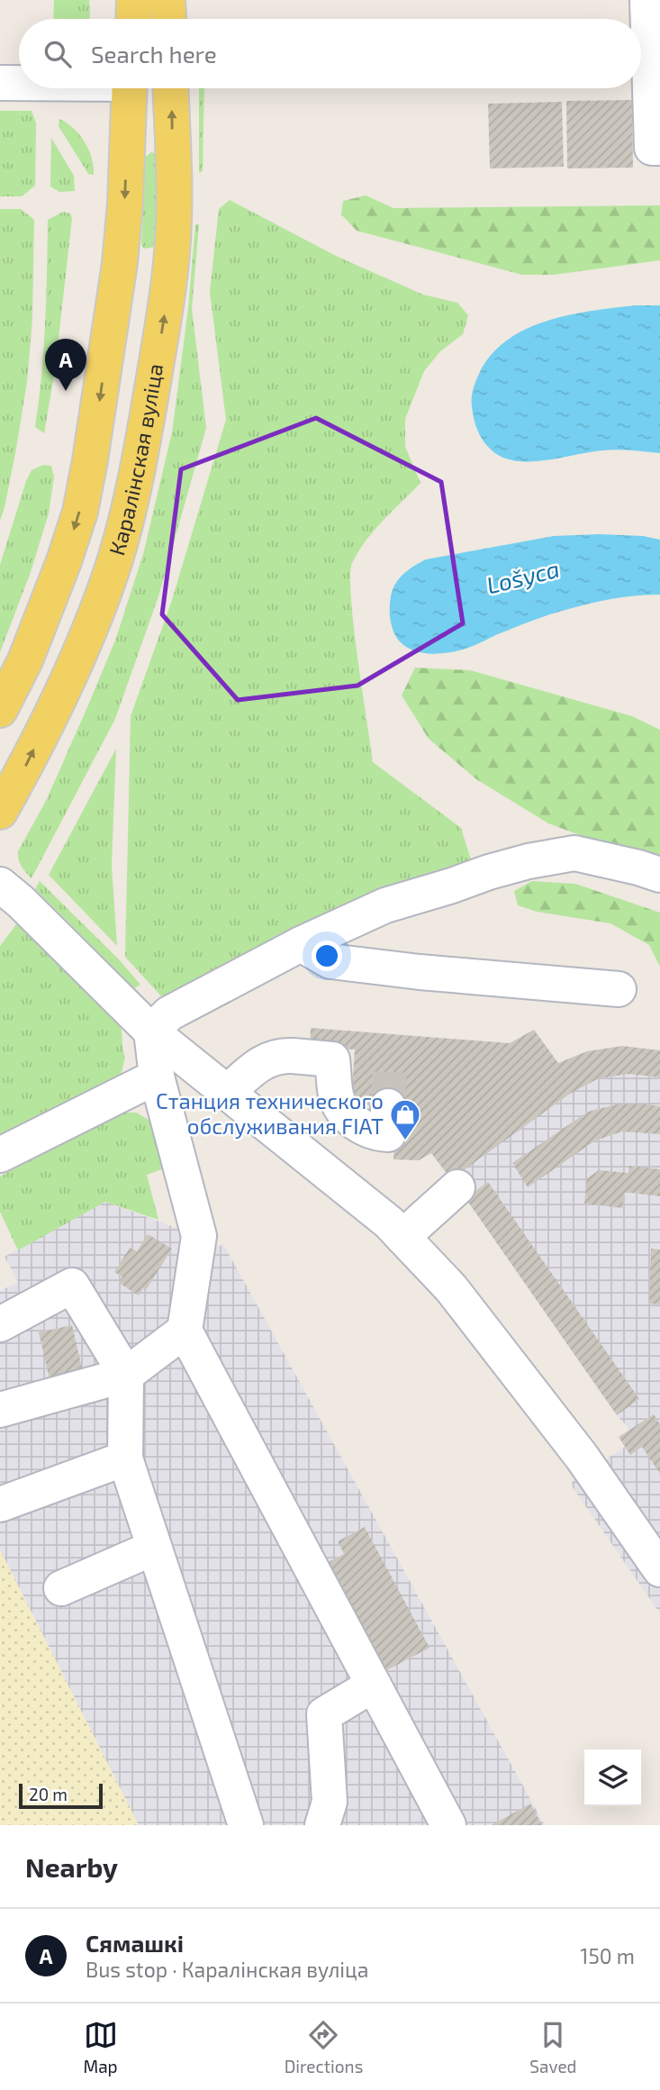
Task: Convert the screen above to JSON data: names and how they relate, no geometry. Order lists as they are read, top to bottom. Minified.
{"streets":{"main road":["Каралінская вуліца"]},"water":["Lošyca"],"places":{"shop":["Станция технического обслуживания FIAT"]},"scale_bar":"20 m","page":{"search":"Search here","pins":"A","scale":"20 m","heading":"Nearby","list":[{"mark":"A","name":"Сямашкі","note":"Bus stop · Каралінская вуліца","value":"150 m"}],"nav":["Map","Directions","Saved"]}}
